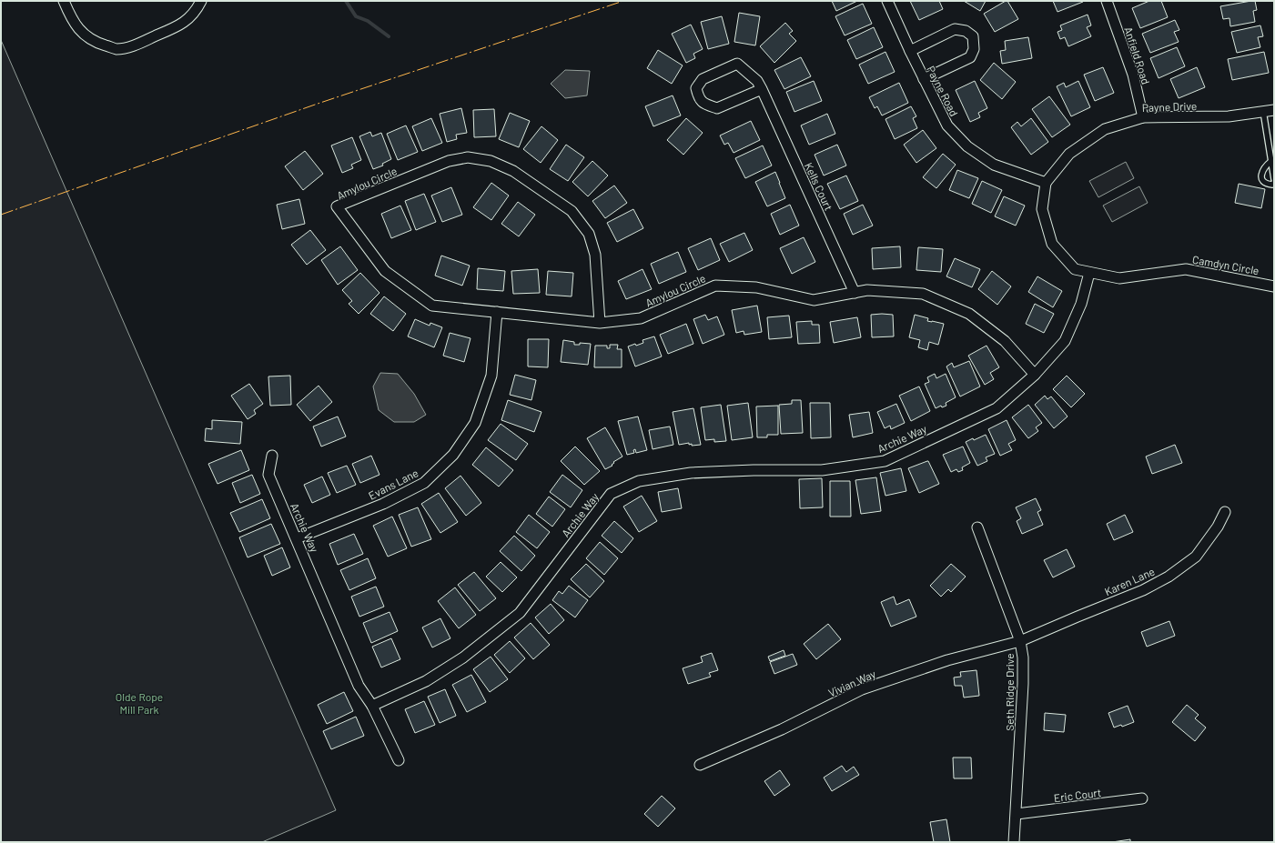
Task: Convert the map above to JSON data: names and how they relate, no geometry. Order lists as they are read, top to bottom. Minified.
{"streets":{"street":["Anfield Road","Payne Road","Payne Drive","Amylou Circle","Kells Court","Camdyn Circle","Archie Way","Evans Lane","Karen Lane","Vivian Way","Seth Ridge Drive","Eric Court"]},"crossings":[["Anfield Road","Payne Drive"],["Payne Road","Payne Drive"],["Payne Road","Camdyn Circle"],["Payne Drive","Camdyn Circle"],["Amylou Circle","Kells Court"],["Amylou Circle","Archie Way"],["Amylou Circle","Evans Lane"],["Camdyn Circle","Archie Way"],["Archie Way","Evans Lane"],["Karen Lane","Vivian Way"],["Karen Lane","Seth Ridge Drive"],["Vivian Way","Seth Ridge Drive"],["Seth Ridge Drive","Eric Court"]],"parks":["Olde Rope Mill Park"]}
